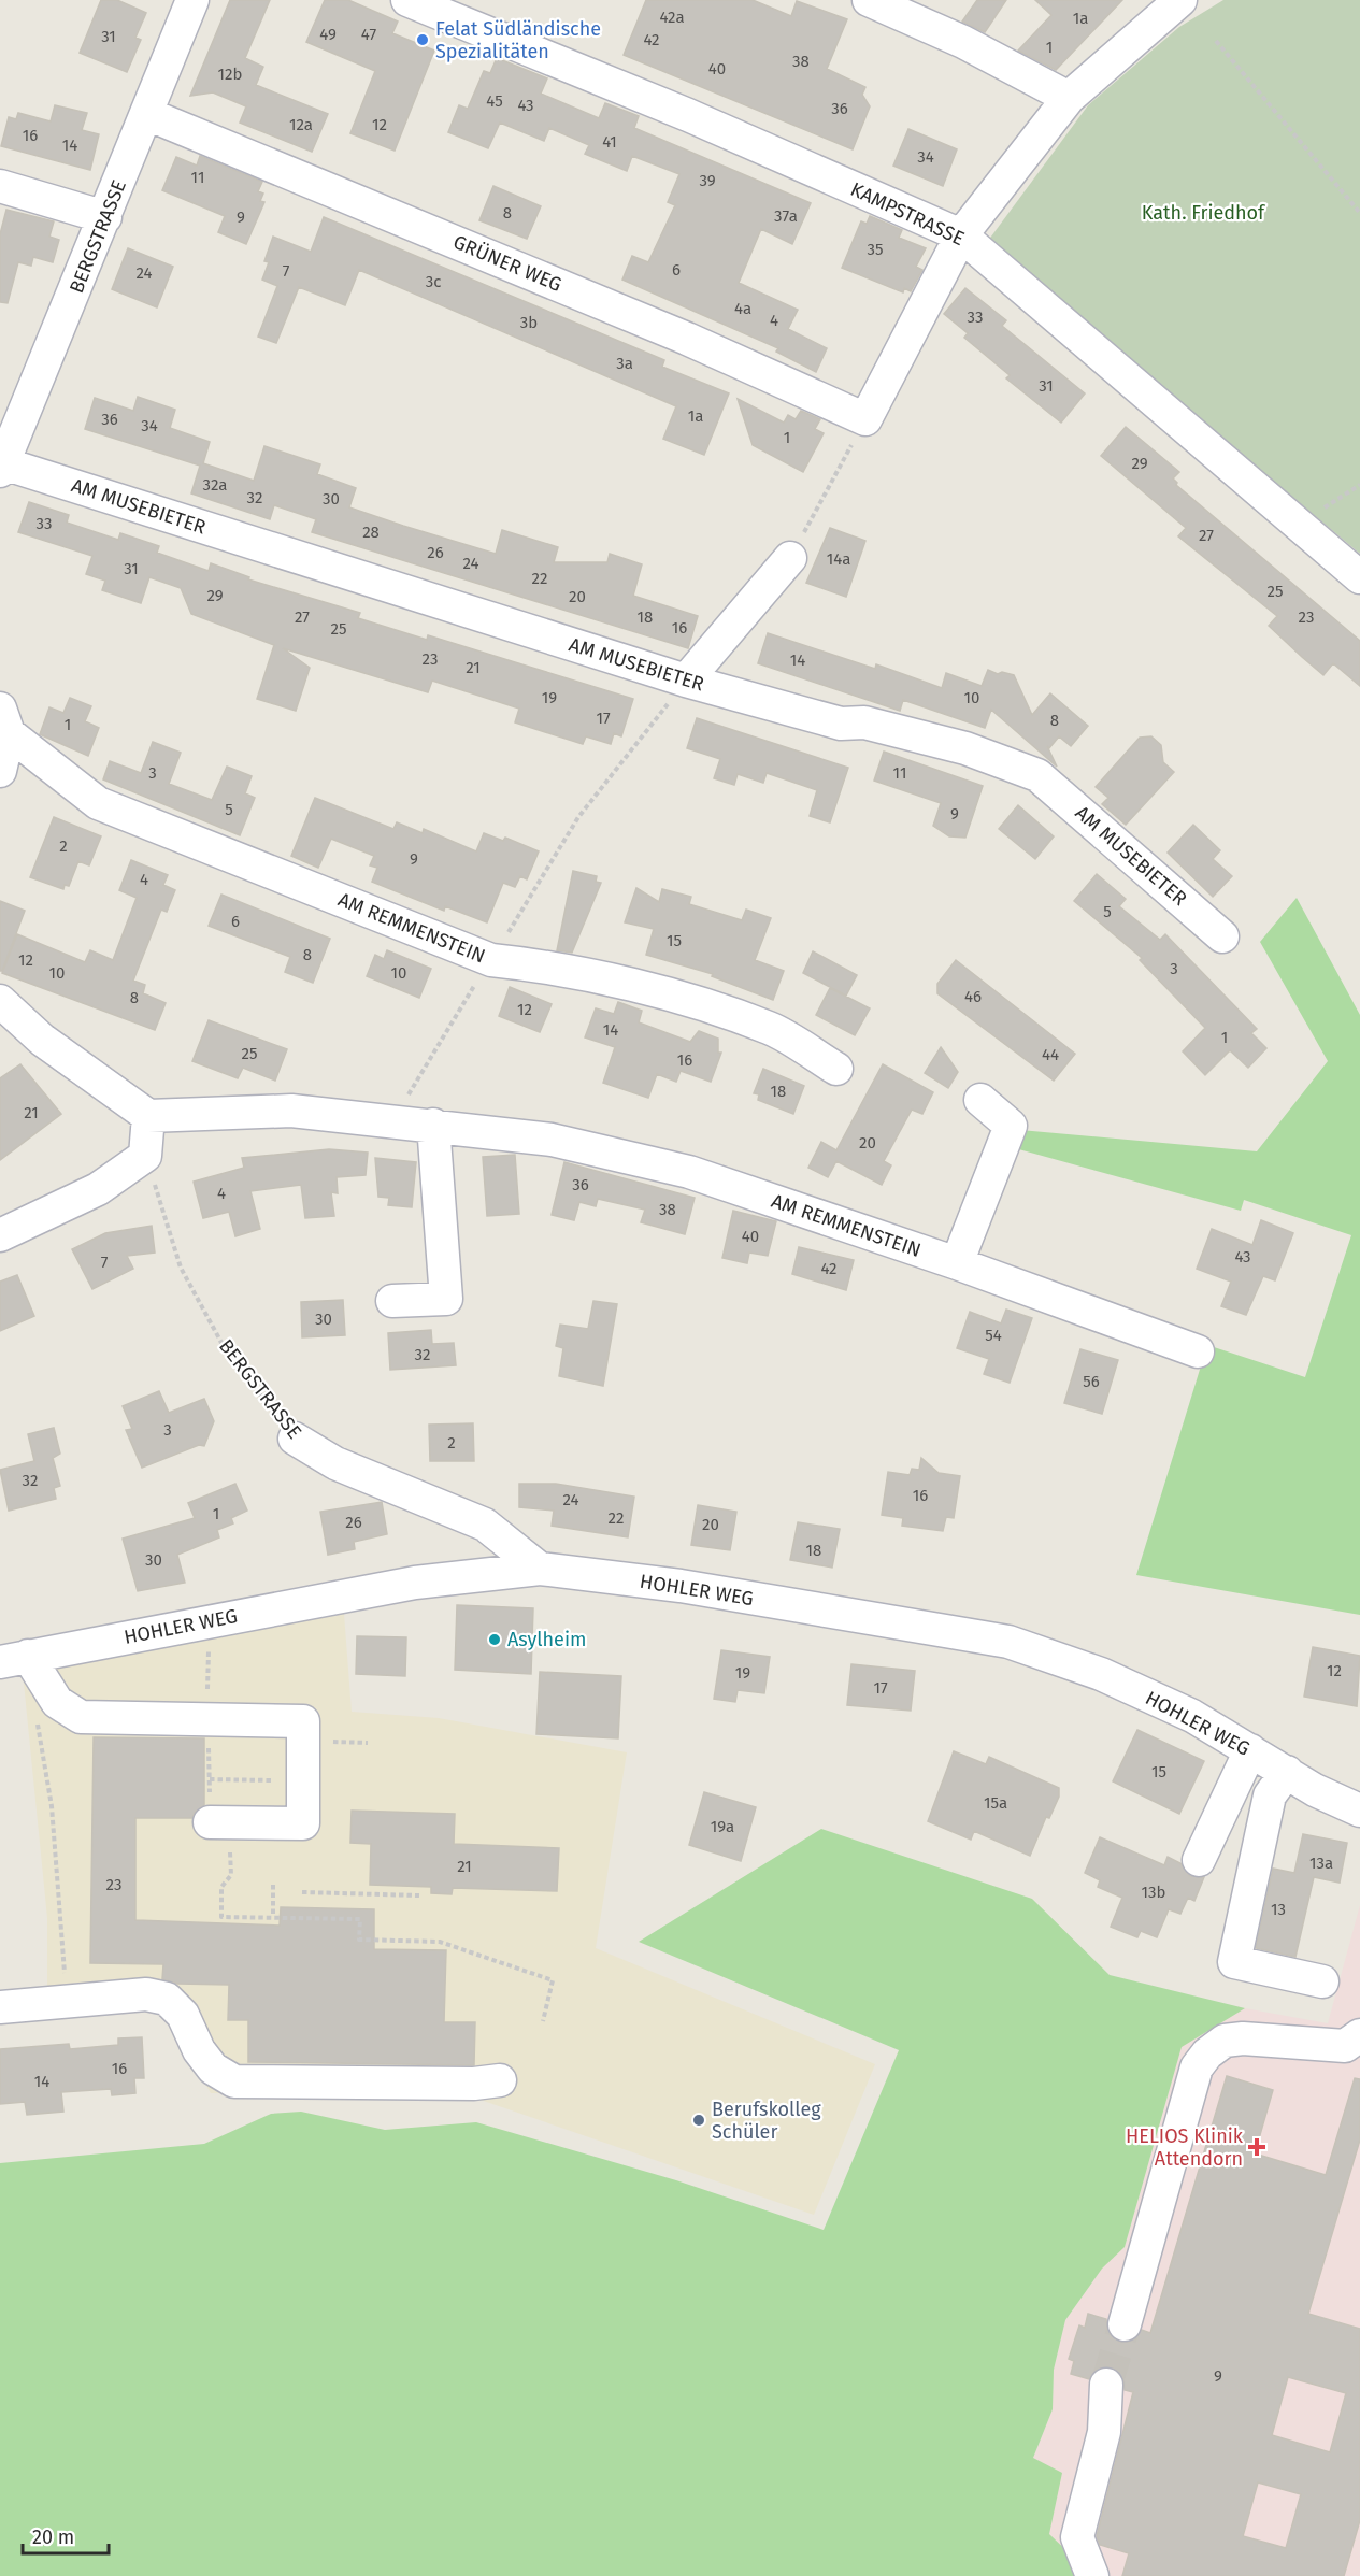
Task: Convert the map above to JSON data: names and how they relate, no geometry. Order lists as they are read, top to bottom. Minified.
{"streets":{"street":["KAMPSTRASSE","BERGSTRASSE","GRÜNER WEG","AM MUSEBIETER","AM REMMENSTEIN","HOHLER WEG"]},"crossings":[["BERGSTRASSE","GRÜNER WEG"],["BERGSTRASSE","AM MUSEBIETER"],["BERGSTRASSE","HOHLER WEG"]],"parks":["Kath. Friedhof"],"places":{"other":["Felat Südländische Spezialitäten","Asylheim","Berufskolleg Schüler"],"health":["HELIOS Klinik Attendorn"]},"house_numbers":["42a","1a","49","47","31","42","1","38","40","12b","45","43","36","12a","12","16","41","14","34","11","39","8","37a","9","35","6","7","24","3c","4a","33","4","3b","3a","31","1a","36","34","1","29","32a","32","30","33","28","27","26","14a","24","31","22","25","29","20","27","18","23","16","25","23","14","21","19","10","17","8","1","3","11","5","9","2","9","4","5","6","15","8","12","3","10","10","46","8","12","14","1","25","44","16","18","21","20","36","4","38","40","43","7","42","30","54","32","56","3","2","32","16","24","1","22","26","20","18","30","12","19","17","15","15a","19a","13a","21","23","13b","13","16","14","9"],"scale_bar":"20 m"}
